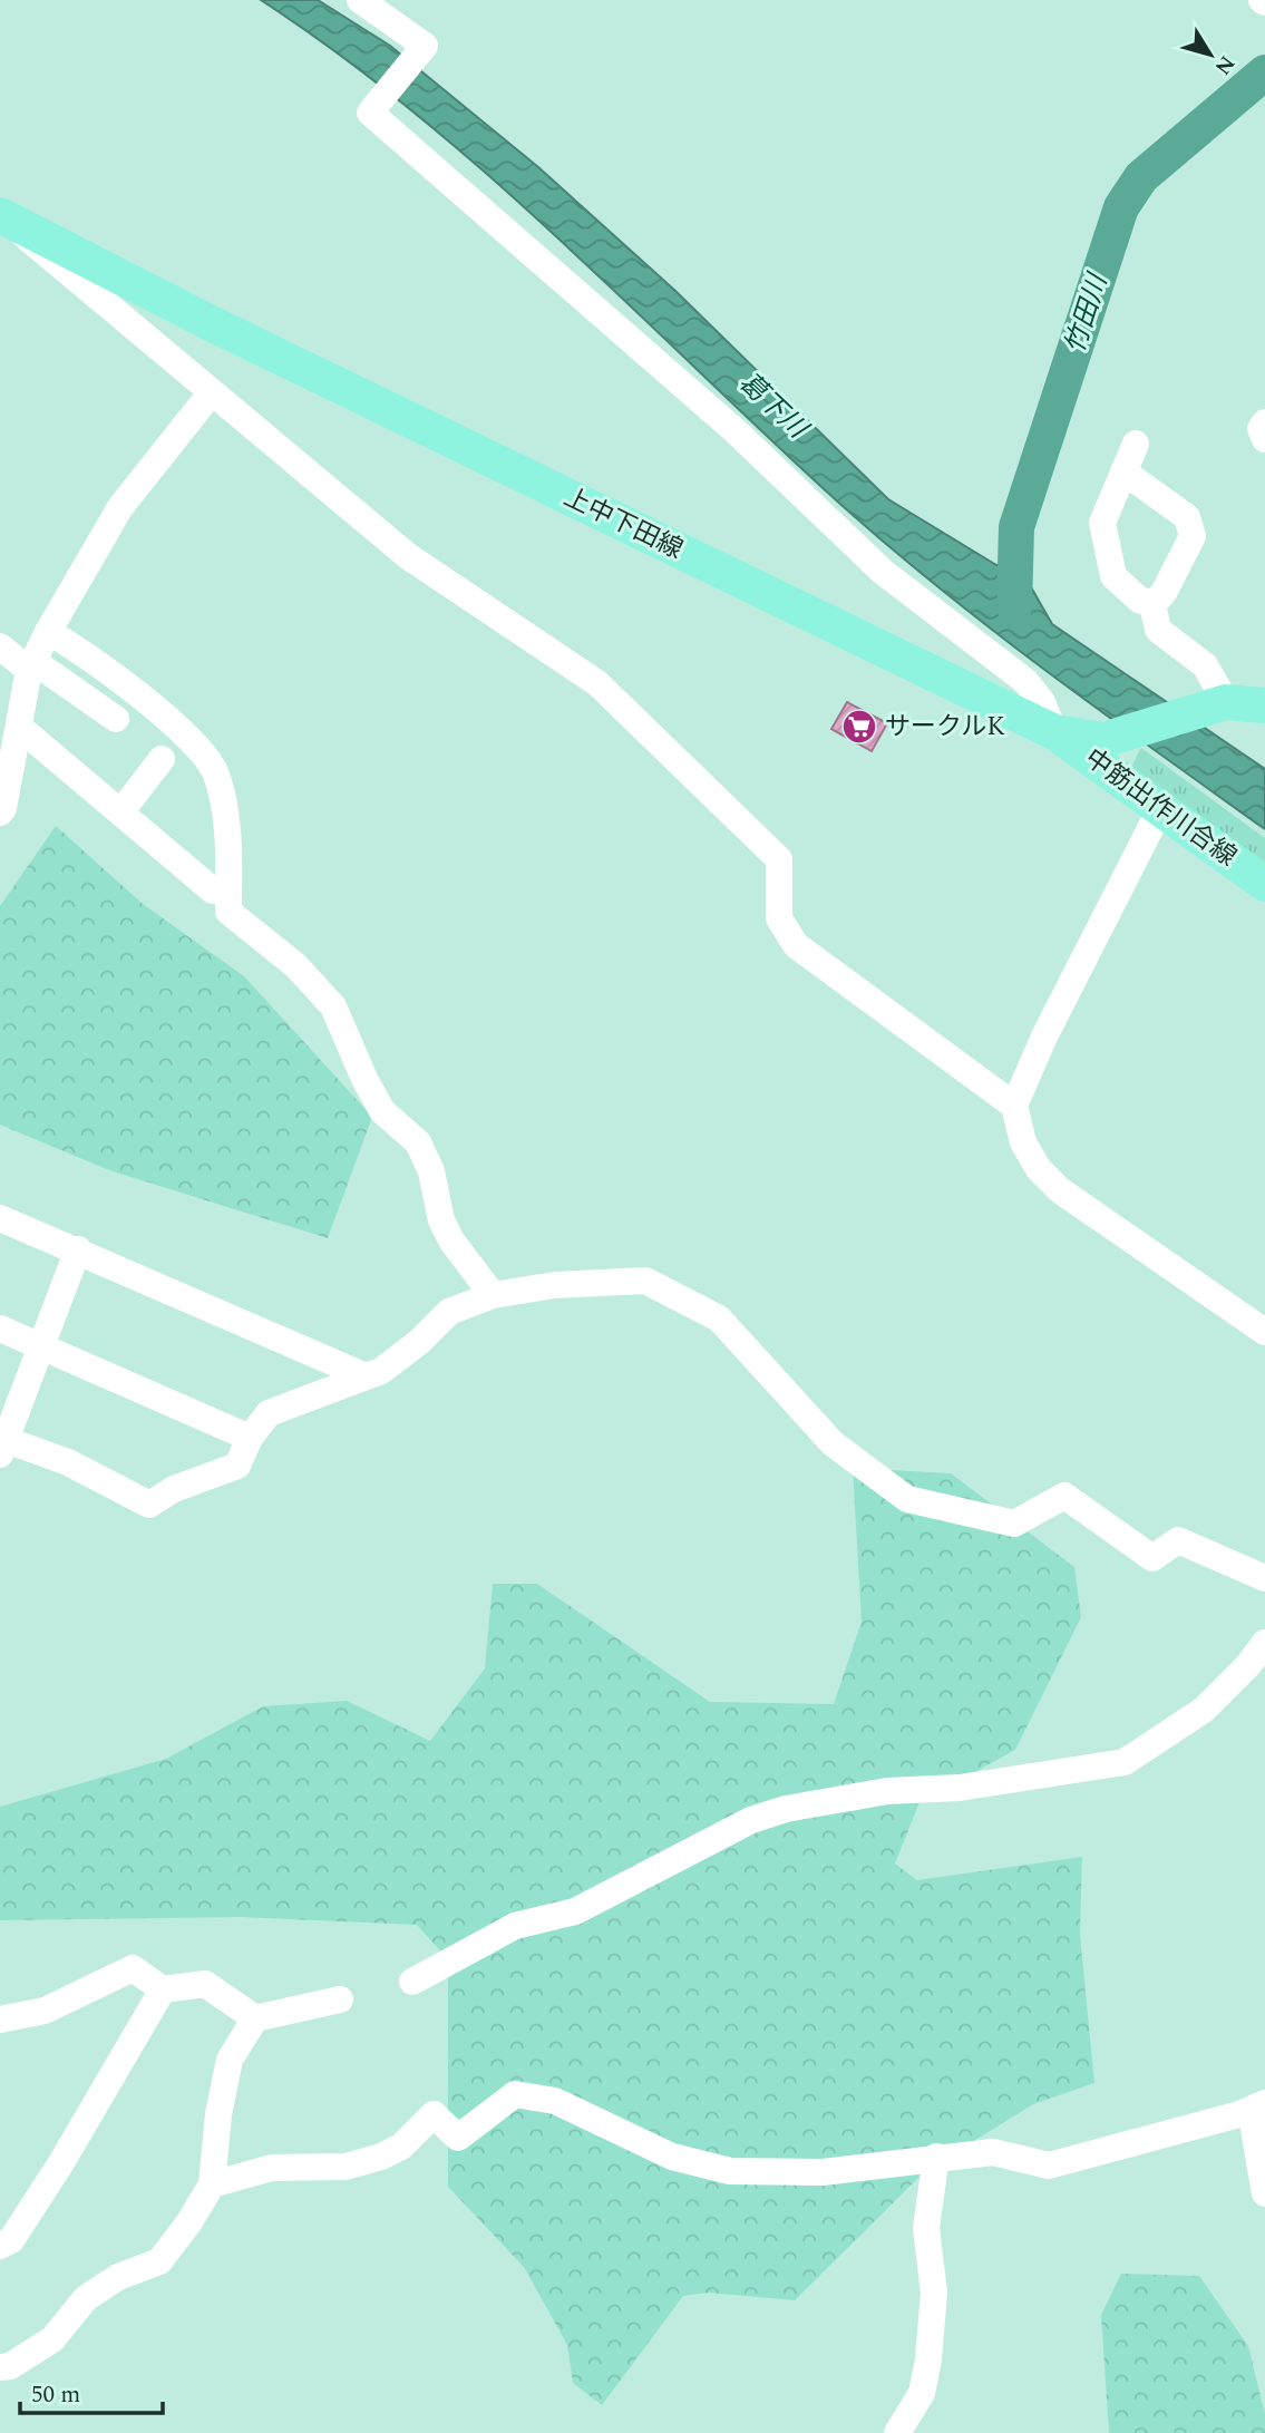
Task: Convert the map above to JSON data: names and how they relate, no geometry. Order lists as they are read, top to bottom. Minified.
{"streets":{"main road":["上中下田線","中筋出作川合線"]},"crossings":[["上中下田線","中筋出作川合線"]],"water":["竹田川","葛下川"],"places":{"supermarket":["サークルK"]},"scale_bar":"50 m","north":"bottom right"}
